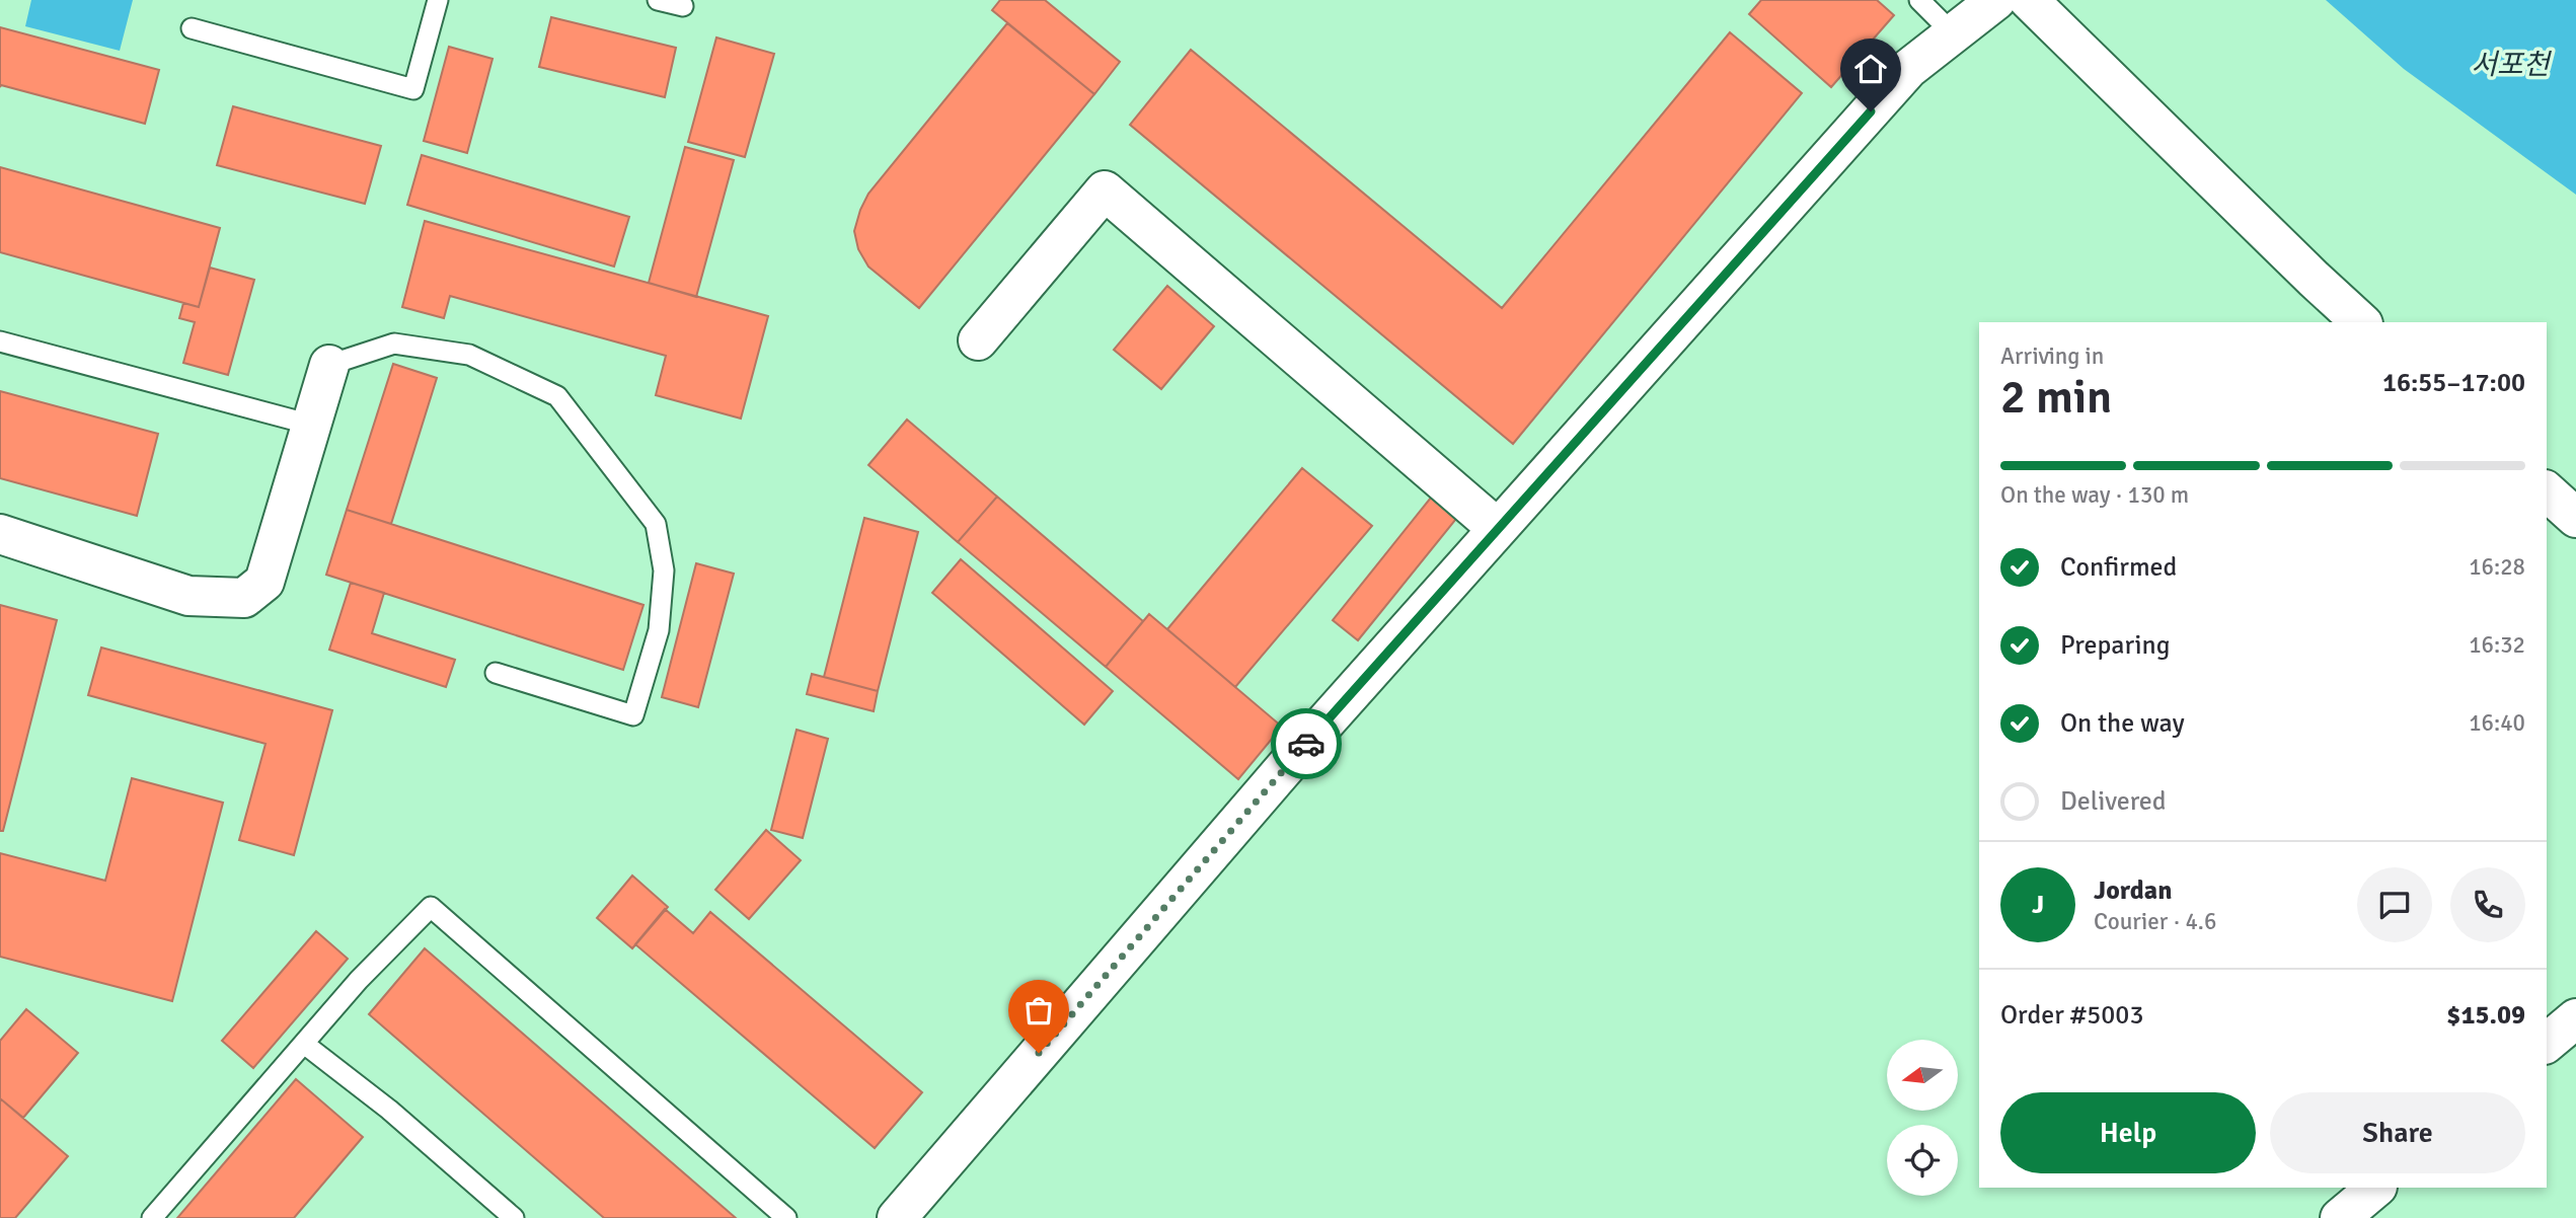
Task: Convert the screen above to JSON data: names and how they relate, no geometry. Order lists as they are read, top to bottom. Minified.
{"water":["서포천"],"north":"left","page":{"heading":["2 min","Arriving in","16:55–17:00"],"panel":["Jordan","Courier · 4.6","Order #5003","$15.09"],"bar":"On the way · 130 m","list":[["Confirmed","16:28"],["Preparing","16:32"],["On the way","16:40"],"Delivered"],"round":"J","buttons":["Help","Share"]}}
